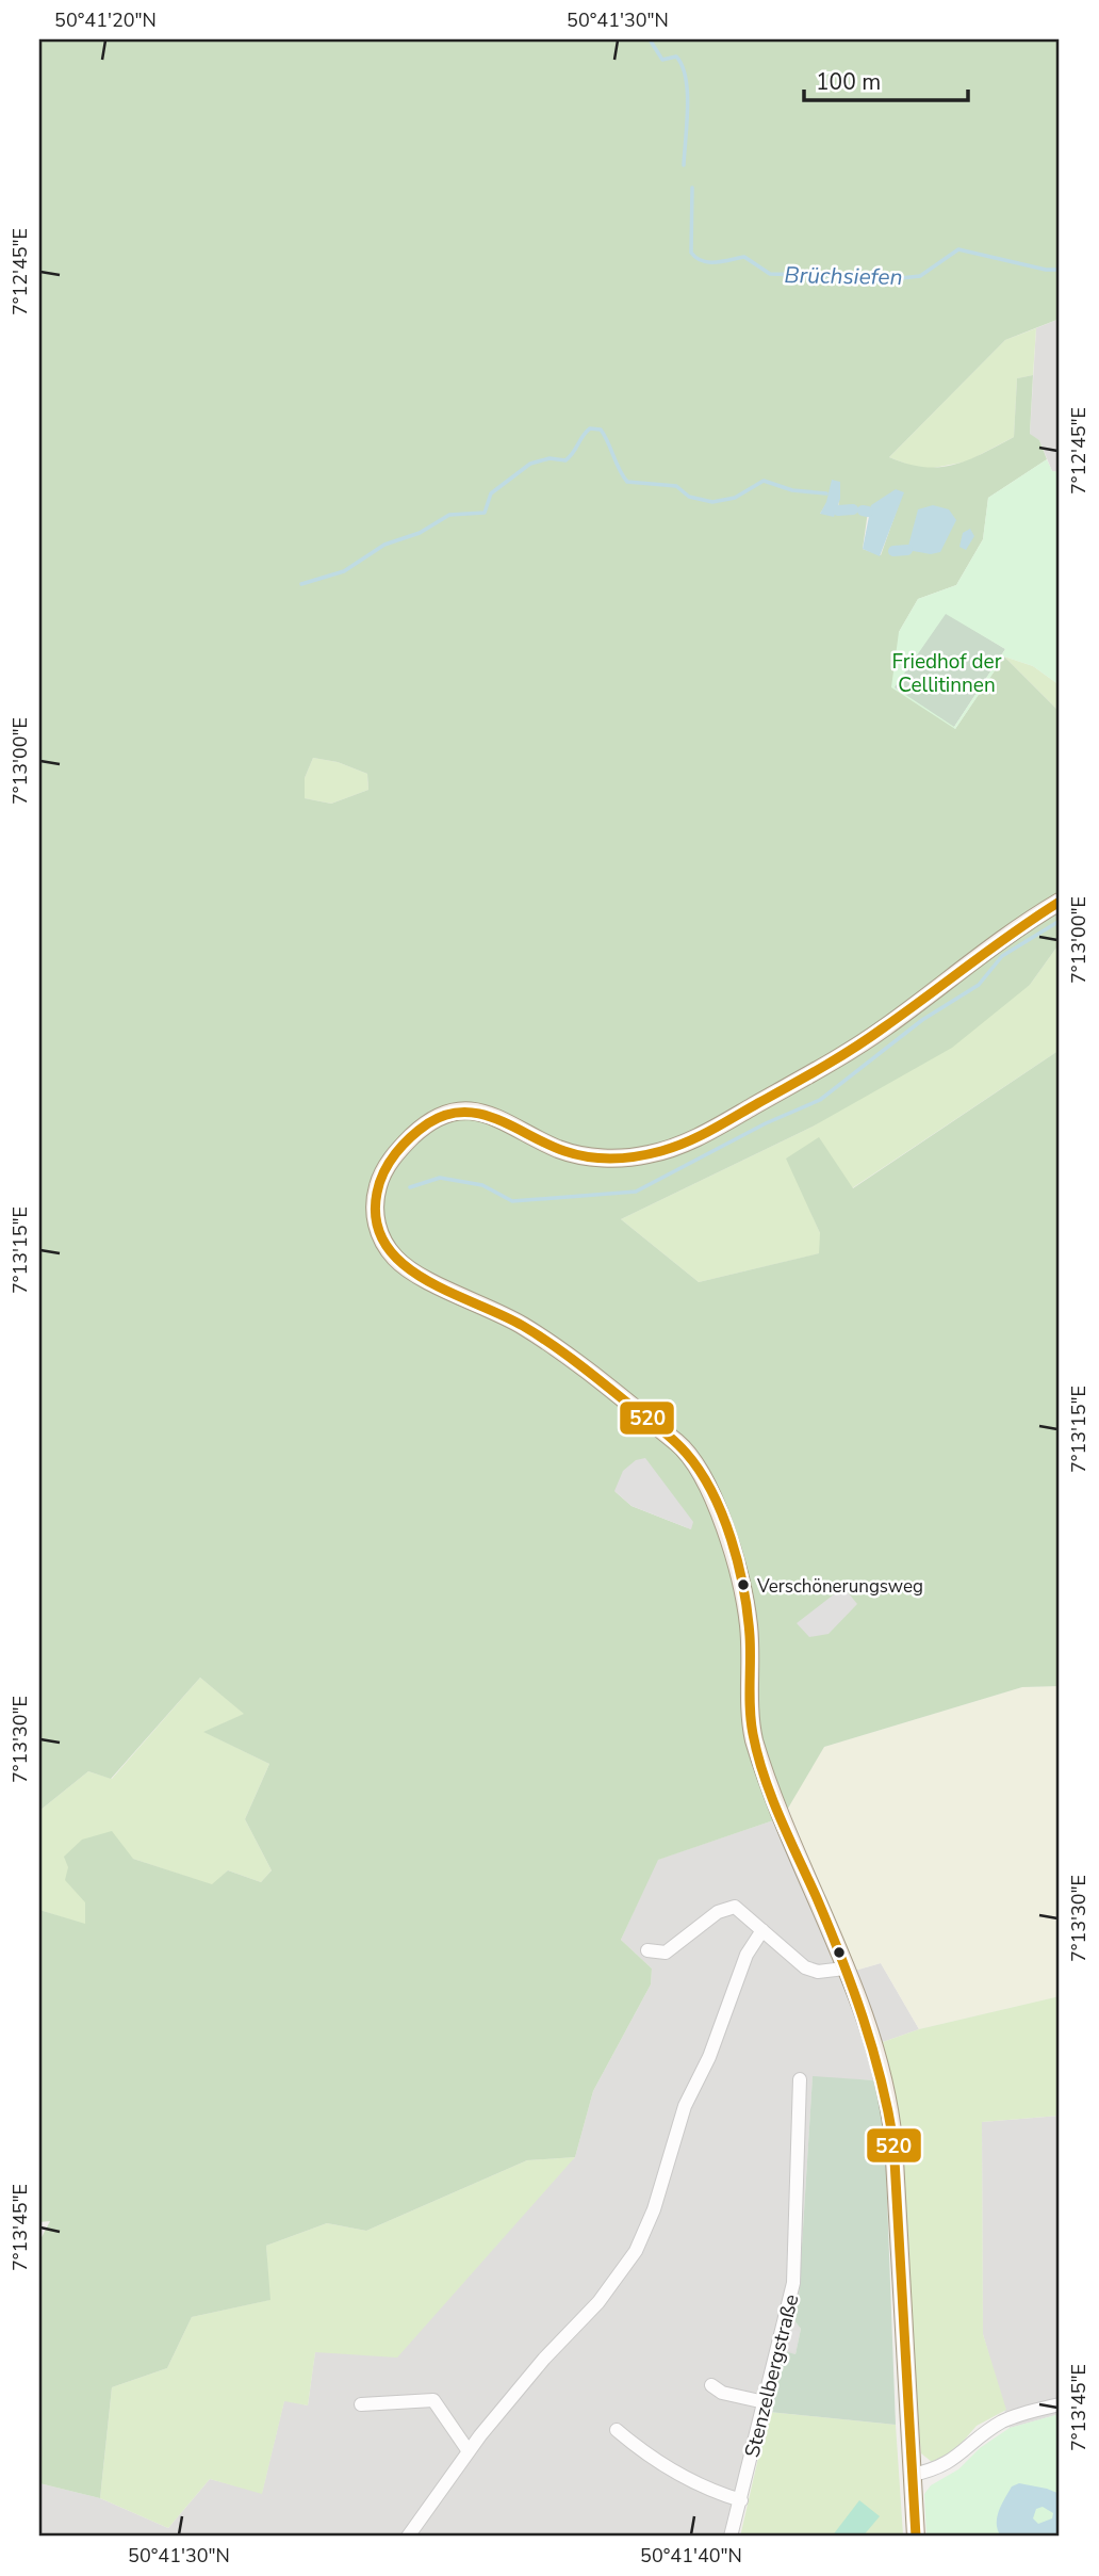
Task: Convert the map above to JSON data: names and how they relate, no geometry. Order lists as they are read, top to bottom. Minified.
{"streets":{"street":["Stenzelbergstraße"]},"water":["Brüchsiefen"],"parks":["Friedhof der Cellitinnen"],"places":["Verschönerungsweg"],"lines":["transit line 520"],"scale_bar":"100 m","coordinates":["50°41'20\"N","50°41'30\"N","7°12'45\"E","7°13'00\"E","7°13'15\"E","7°13'30\"E","7°13'45\"E","50°41'40\"N"]}
